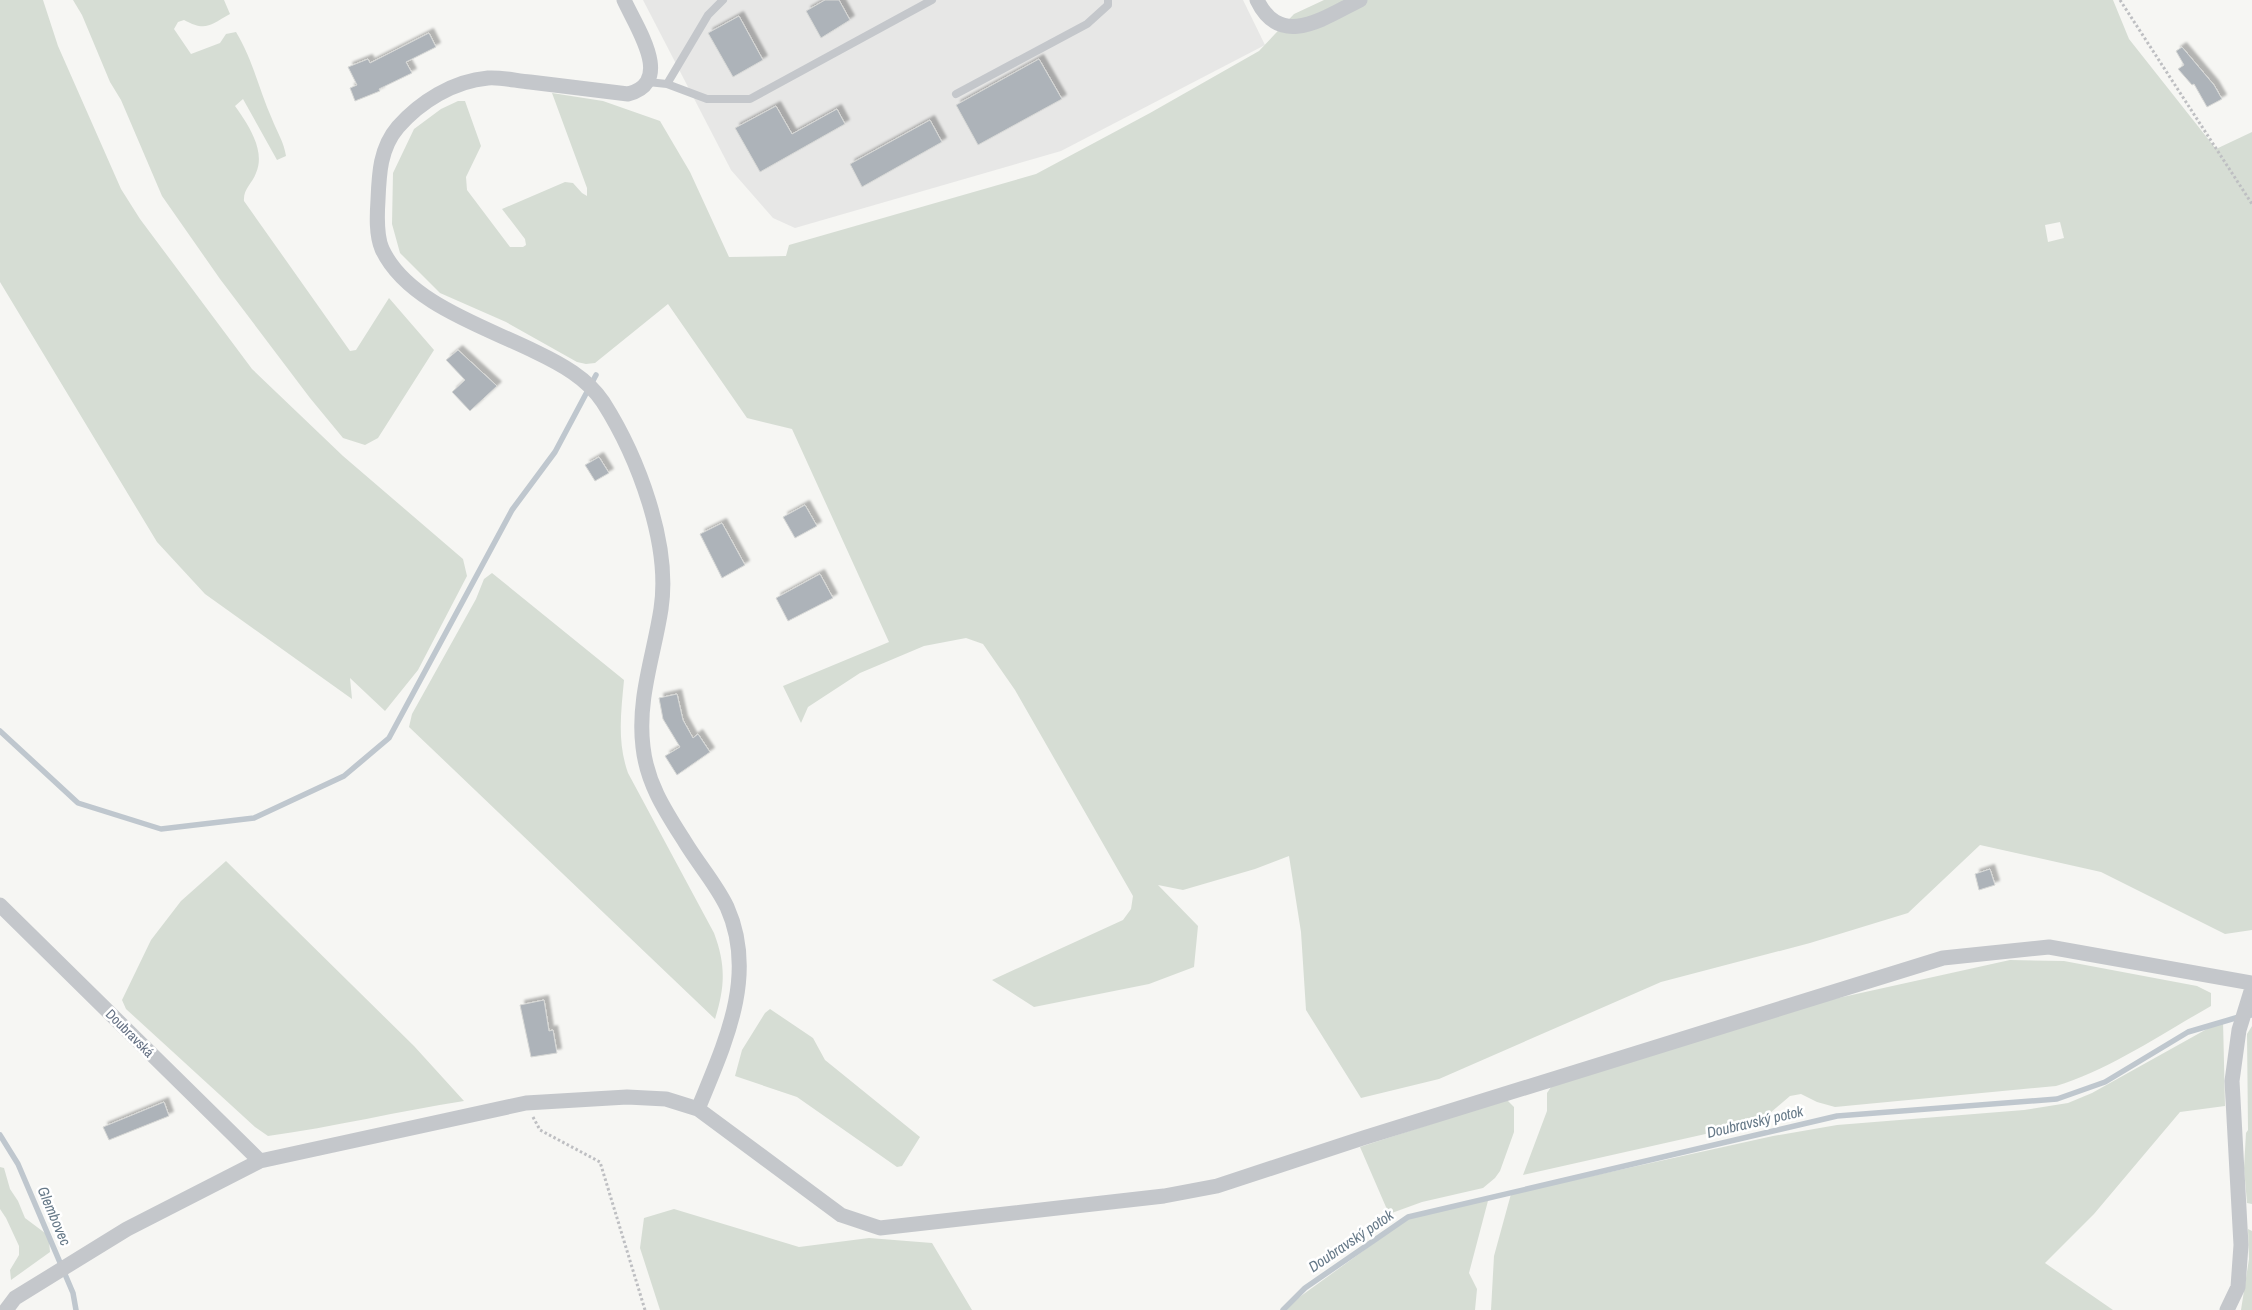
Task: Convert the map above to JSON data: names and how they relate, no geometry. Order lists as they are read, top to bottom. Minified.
{"streets":{"street":["Doubravská"]},"water":["Doubravský potok","Glembovec"]}
